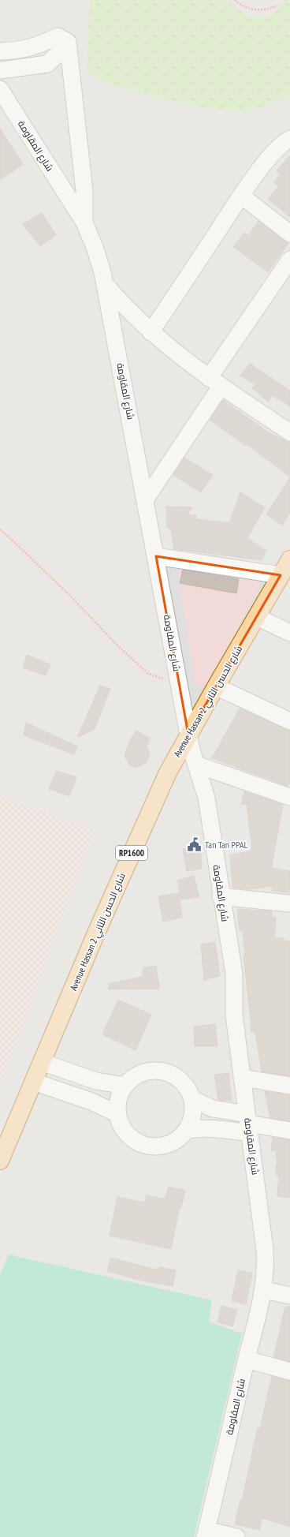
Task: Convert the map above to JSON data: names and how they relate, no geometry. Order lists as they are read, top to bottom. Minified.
{"streets":{"main road":["Avenue Hassan 2 شارع الحسن الثاني","RP1600"],"street":["شارع المقاومة"]},"crossings":[["شارع المقاومة","Avenue Hassan 2 شارع الحسن الثاني"]],"places":{"public building":["Tan Tan PPAL"]}}
